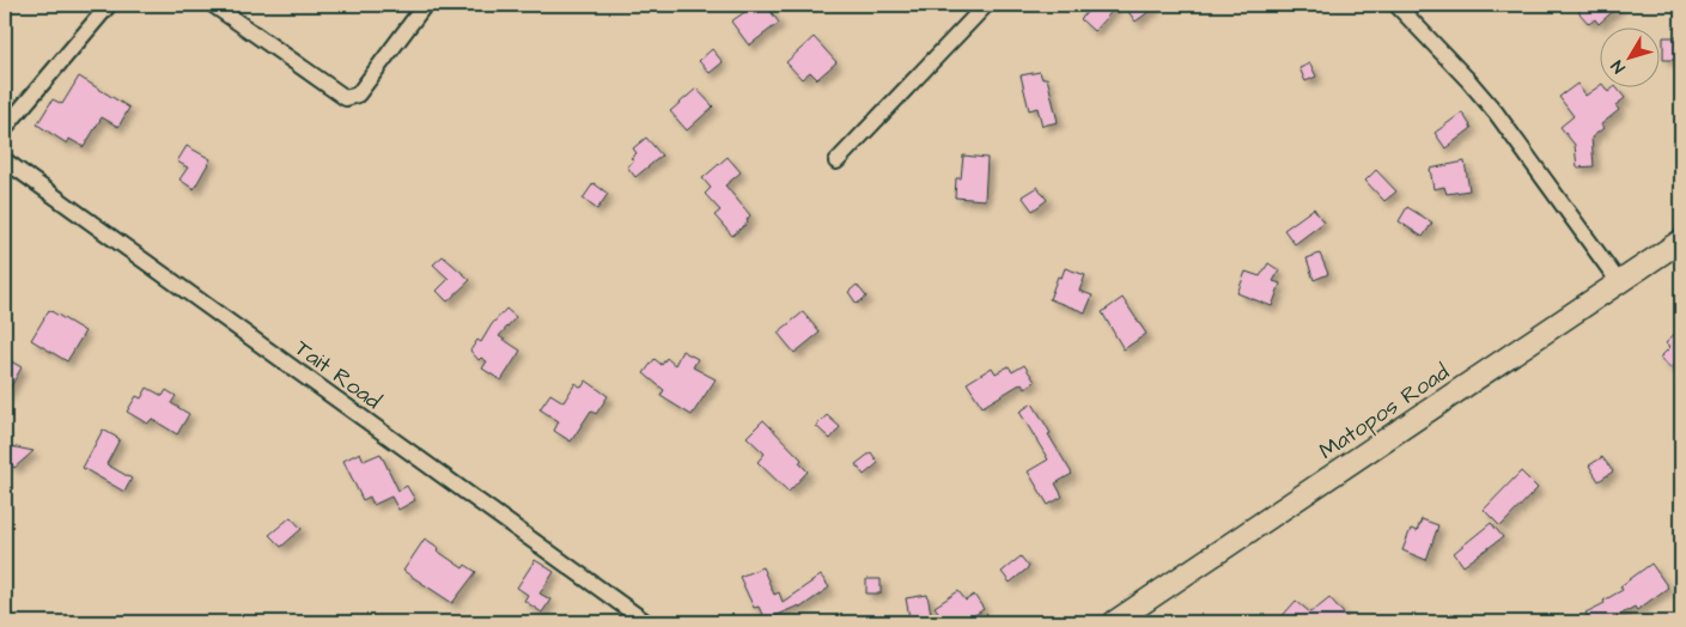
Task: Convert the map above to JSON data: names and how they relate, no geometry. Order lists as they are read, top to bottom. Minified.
{"streets":{"main road":["Matopos Road"],"street":["Tait Road"]},"north":"bottom left"}
